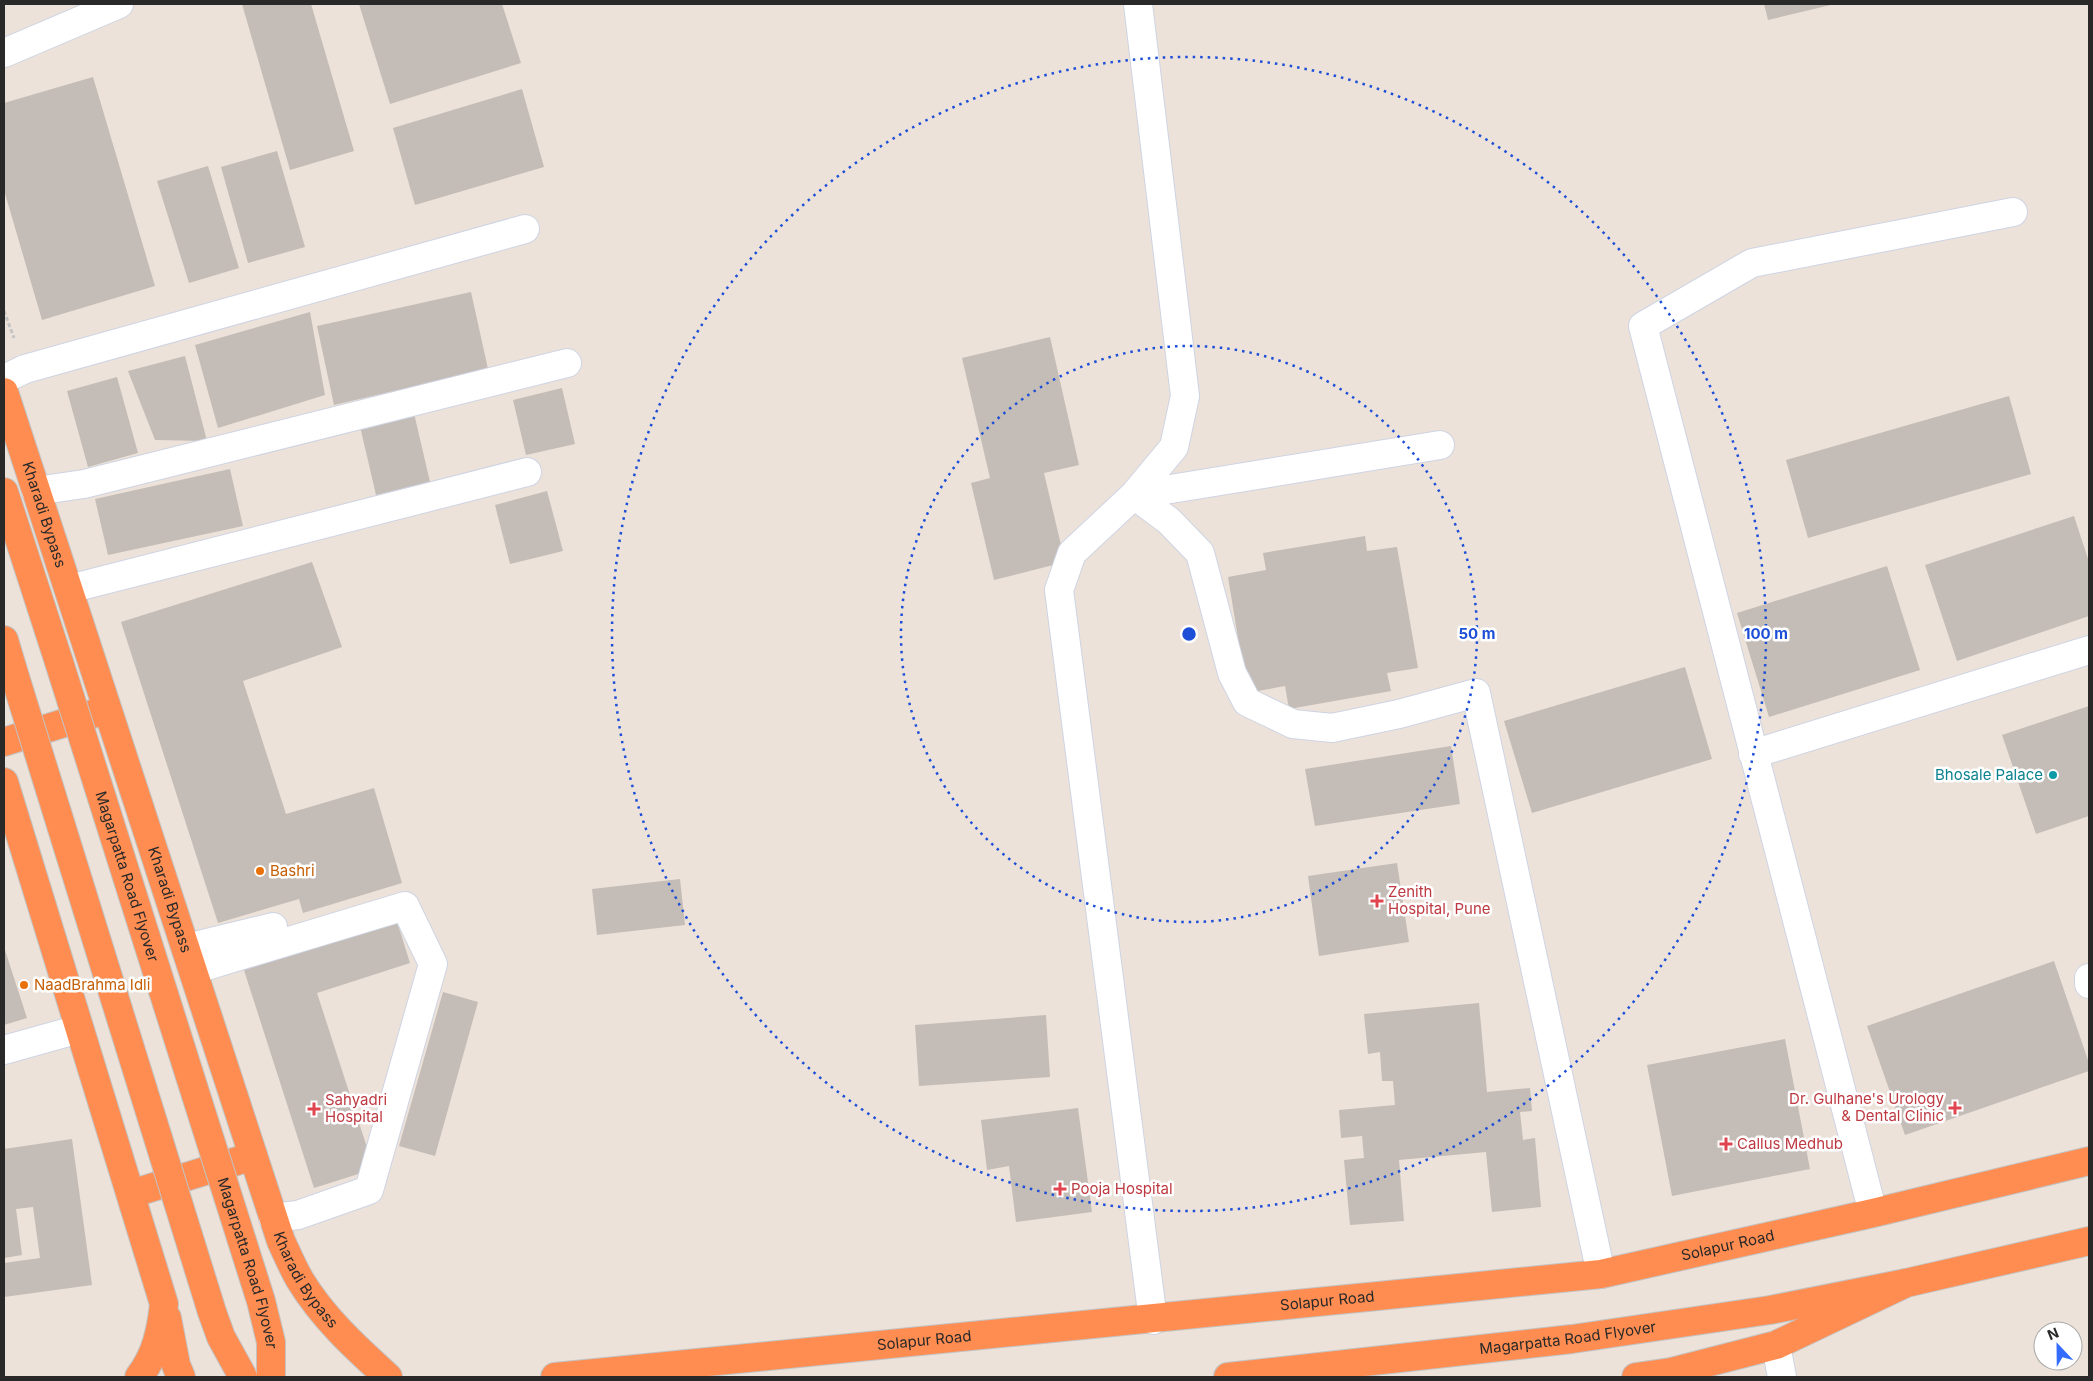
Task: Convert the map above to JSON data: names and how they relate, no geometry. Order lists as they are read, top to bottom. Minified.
{"streets":{"highway":["Kharadi Bypass","Magarpatta Road Flyover","Solapur Road"]},"places":{"other":["Bhosale Palace","Bashri","NaadBrahma Idli"],"health":["Zenith Hospital, Pune","Dr. Gulhane's Urology & Dental Clinic","Sahyadri Hospital","Callus Medhub","Pooja Hospital"]},"north":"top","rings":["50 m","100 m"]}
